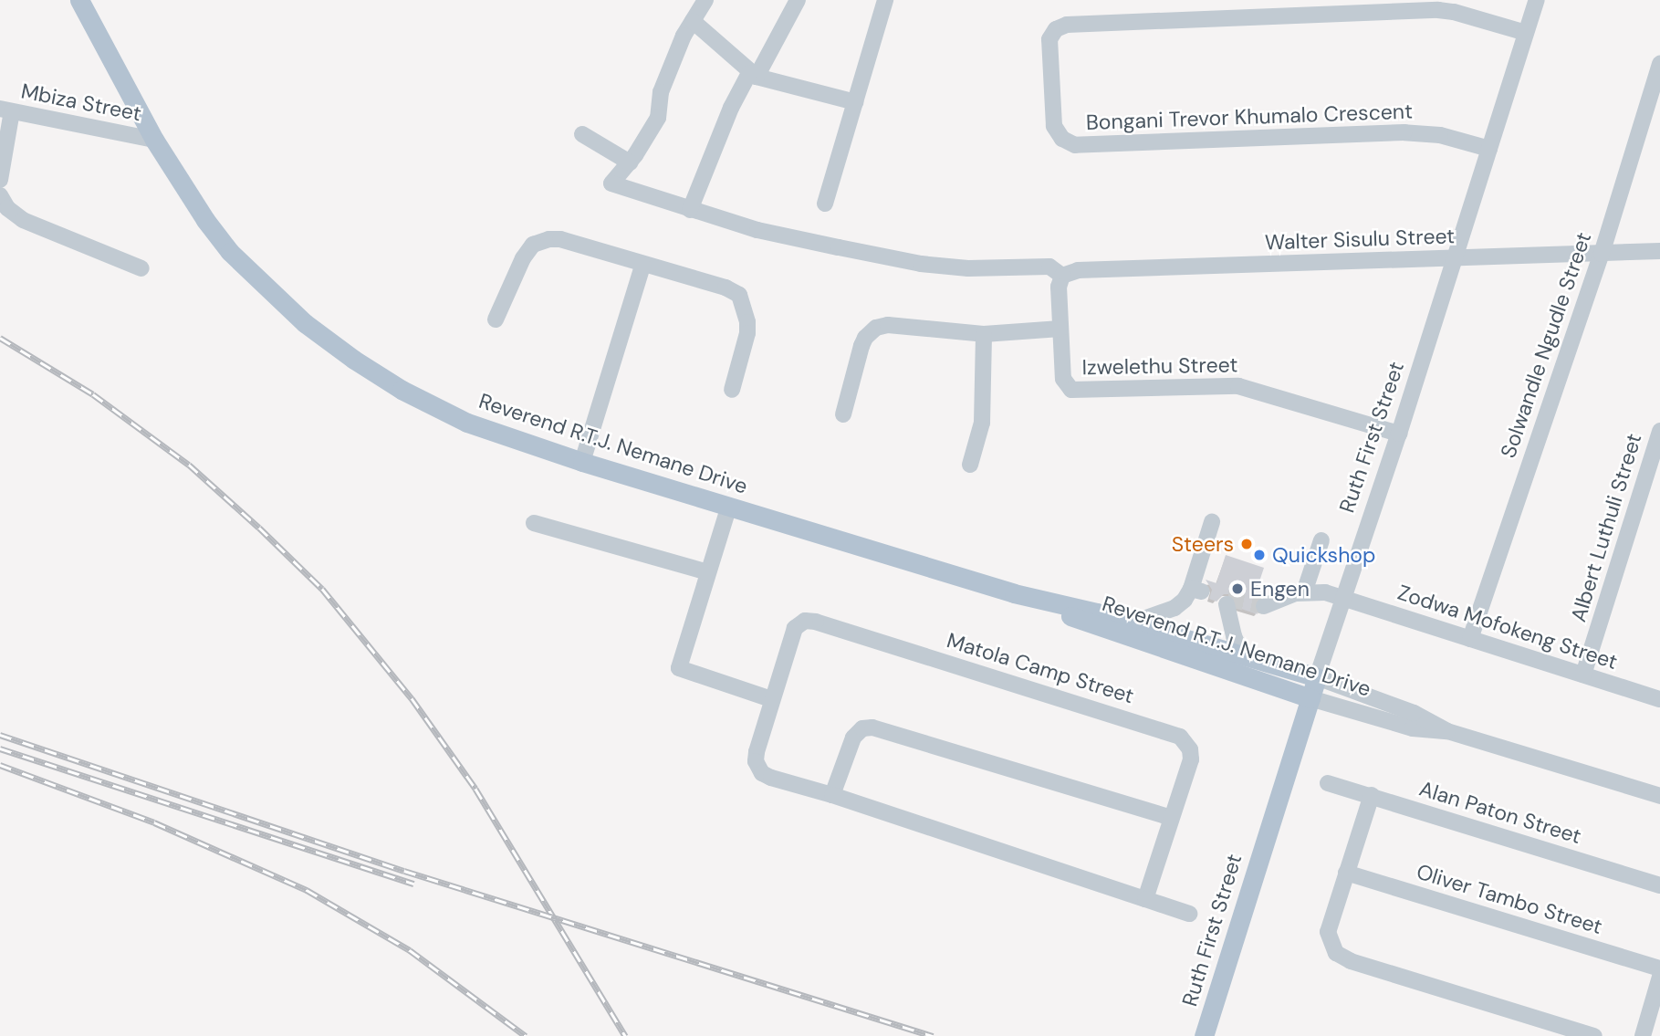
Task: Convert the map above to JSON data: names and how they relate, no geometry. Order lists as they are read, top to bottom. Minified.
{"streets":{"main road":["Ruth First Street","Reverend R.T.J. Nemane Drive"],"street":["Mbiza Street","Bongani Trevor Khumalo Crescent","Walter Sisulu Street","Solwandle Ngudle Street","Izwelethu Street","Albert Luthuli Street","Zodwa Mofokeng Street","Matola Camp Street","Alan Paton Street","Oliver Tambo Street"]},"crossings":[["Mbiza Street","Reverend R.T.J. Nemane Drive"],["Bongani Trevor Khumalo Crescent","Ruth First Street"],["Walter Sisulu Street","Solwandle Ngudle Street"],["Walter Sisulu Street","Izwelethu Street"],["Walter Sisulu Street","Ruth First Street"],["Solwandle Ngudle Street","Zodwa Mofokeng Street"],["Izwelethu Street","Ruth First Street"],["Ruth First Street","Reverend R.T.J. Nemane Drive"],["Ruth First Street","Zodwa Mofokeng Street"],["Albert Luthuli Street","Zodwa Mofokeng Street"]],"places":["Steers","Quickshop","Engen"]}
